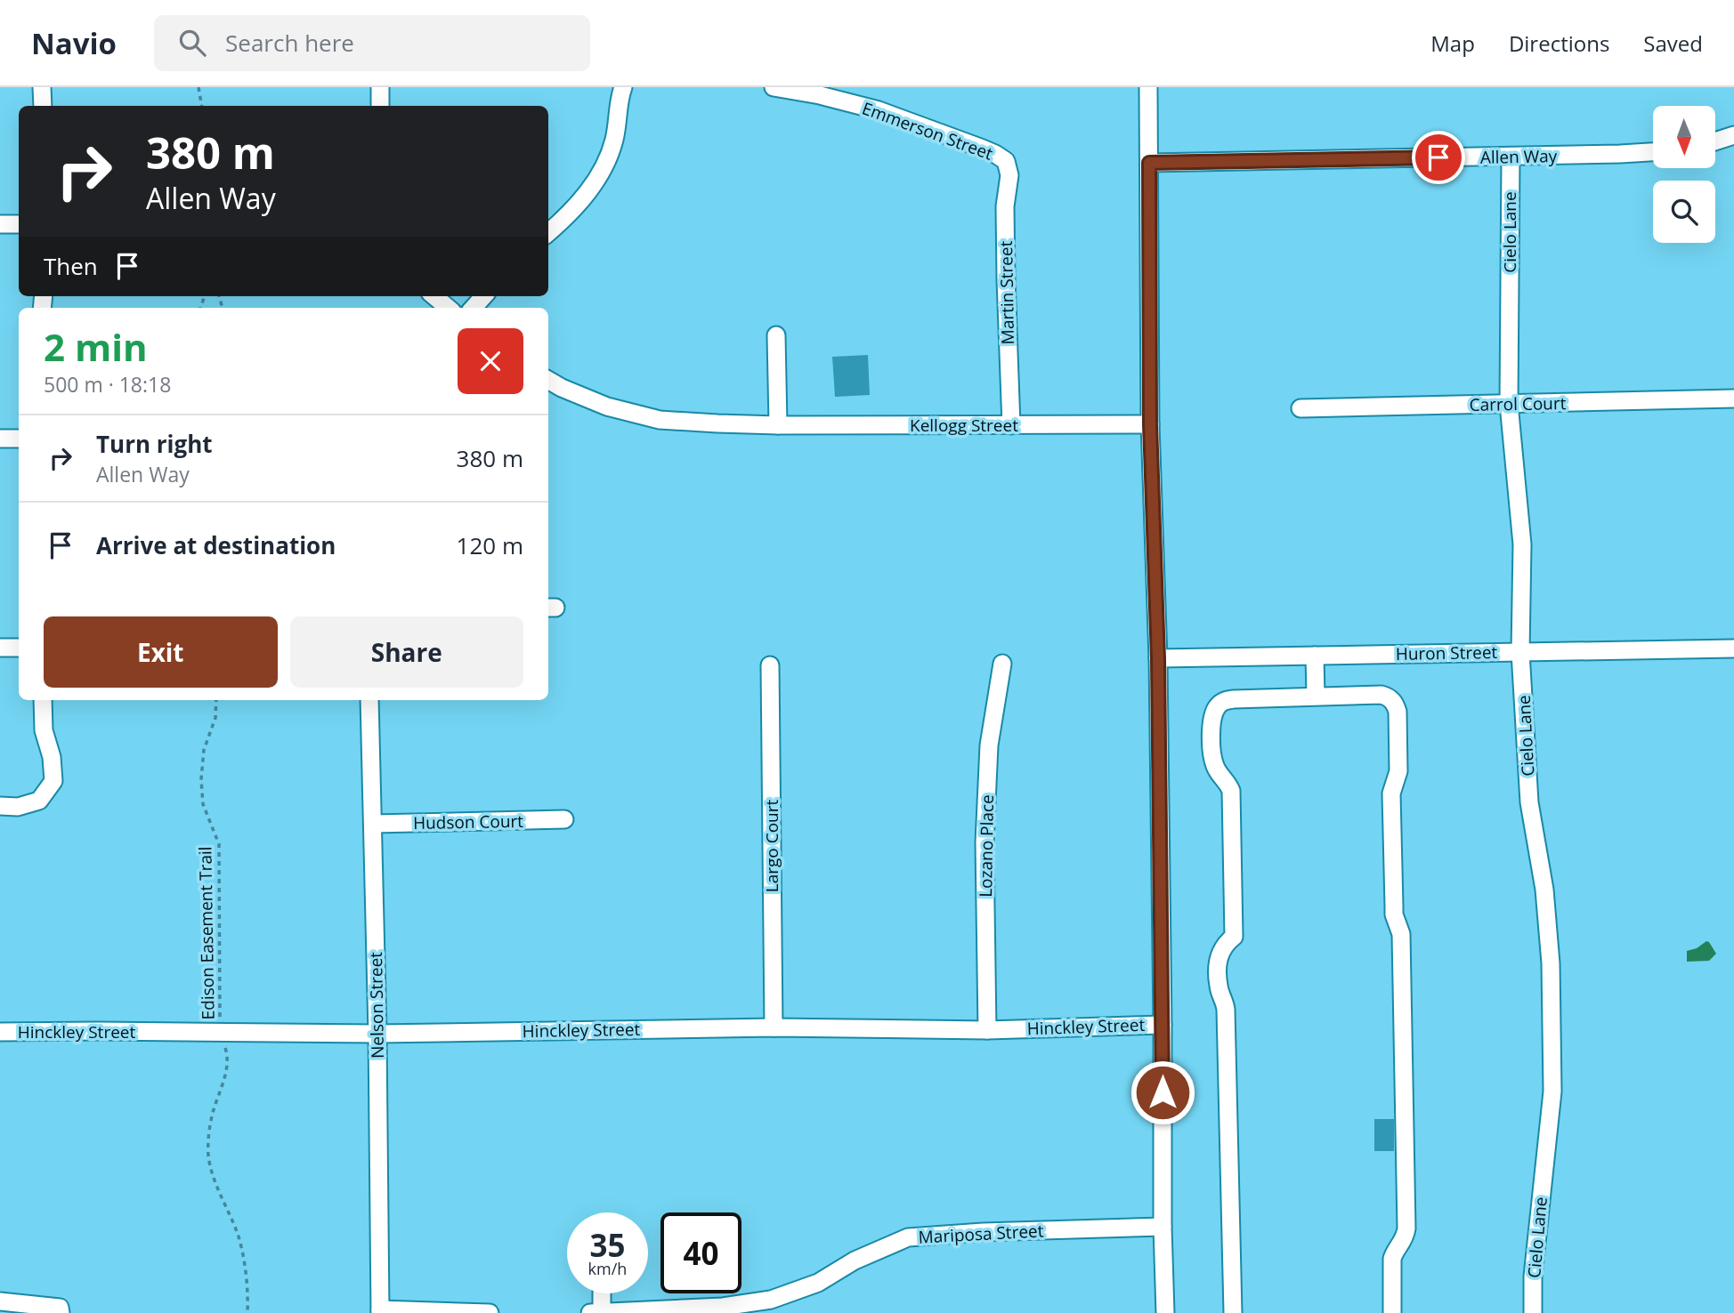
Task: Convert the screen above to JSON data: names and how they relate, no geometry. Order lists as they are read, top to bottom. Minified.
{"streets":{"street":["Emmerson Street","Allen Way","Cielo Lane","Martin Street","Carrol Court","Kellogg Street","Huron Street","Hudson Court","Largo Court","Lozano Place","Nelson Street","Hinckley Street","Mariposa Street"],"path":["Edison Easement Trail"]},"crossings":[["Emmerson Street","Martin Street"],["Allen Way","Cielo Lane"],["Cielo Lane","Carrol Court"],["Cielo Lane","Huron Street"],["Martin Street","Kellogg Street"],["Hudson Court","Nelson Street"],["Largo Court","Hinckley Street"],["Lozano Place","Hinckley Street"],["Edison Easement Trail","Hinckley Street"],["Nelson Street","Hinckley Street"]],"north":"bottom","page":{"header":"Navio","search":"Search here","nav":["Map","Directions","Saved"],"turn":["380 m","Allen Way"],"then":"Then","heading":["2 min","500 m · 18:18"],"list":[{"name":"Turn right","note":"Allen Way","value":"380 m"},{"name":"Arrive at destination","value":"120 m"}],"buttons":["Exit","Share"],"speed":"35 km/h","limit":"40"}}
